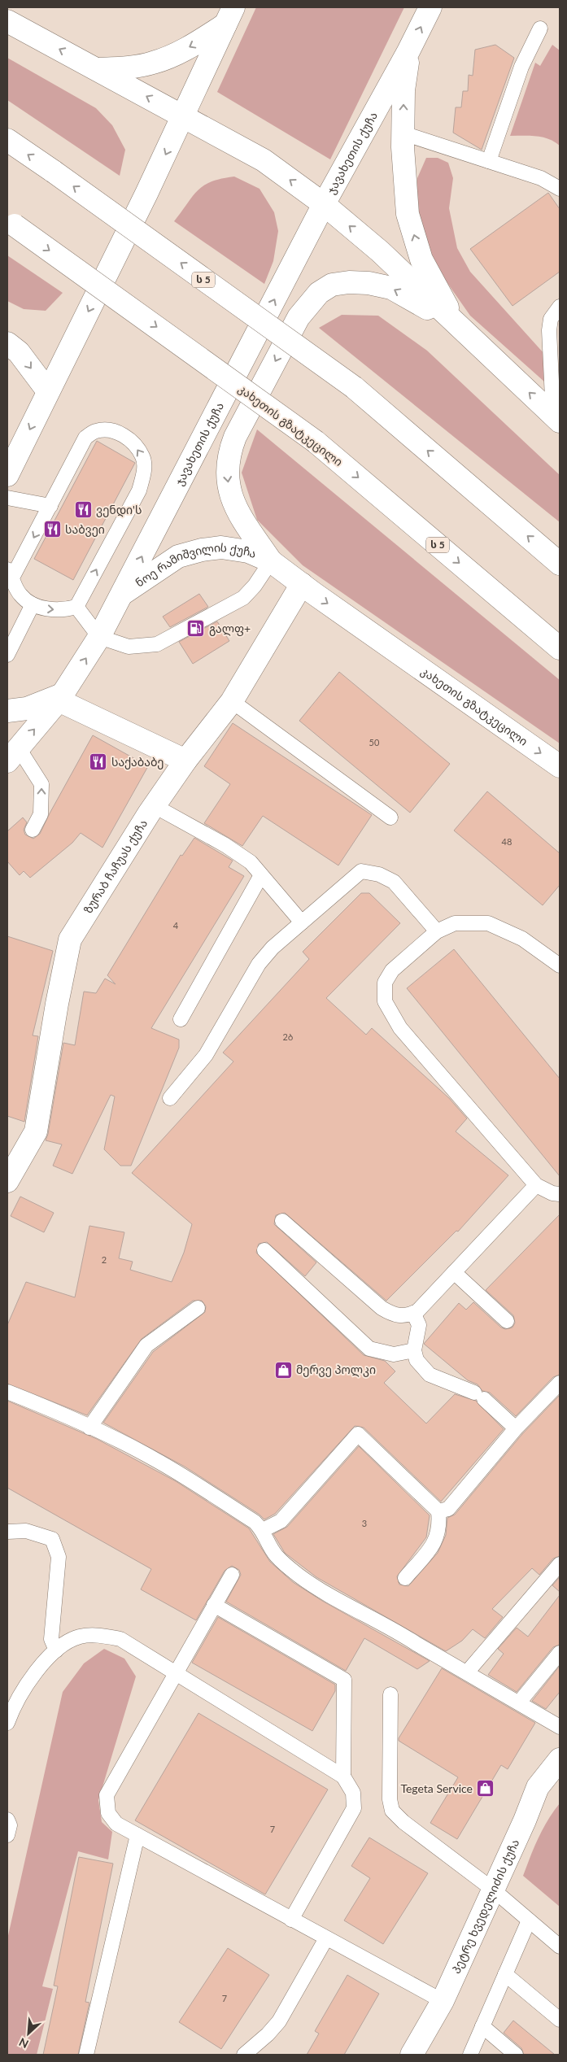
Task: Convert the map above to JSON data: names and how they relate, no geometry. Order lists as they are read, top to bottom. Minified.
{"streets":{"main road":["ჯავახეთის ქუჩა","ს 5","კახეთის გზატკეცილი","ნოე რამიშვილის ქუჩა","ზურაბ ჩაჩუას ქუჩა","პეტრე ხვედელიძის ქუჩა"]},"crossings":[["ჯავახეთის ქუჩა","ნოე რამიშვილის ქუჩა"],["კახეთის გზატკეცილი","ნოე რამიშვილის ქუჩა"],["კახეთის გზატკეცილი","ზურაბ ჩაჩუას ქუჩა"]],"places":{"restaurant":["ვენდი'ს","საბვეი","საქაბაბე"],"fuel station":["გალფ+"],"shop":["მერვე პოლკი","Tegeta Service"]},"house_numbers":["50","48","4","2ბ","2","3","7","7"],"north":"bottom left"}
